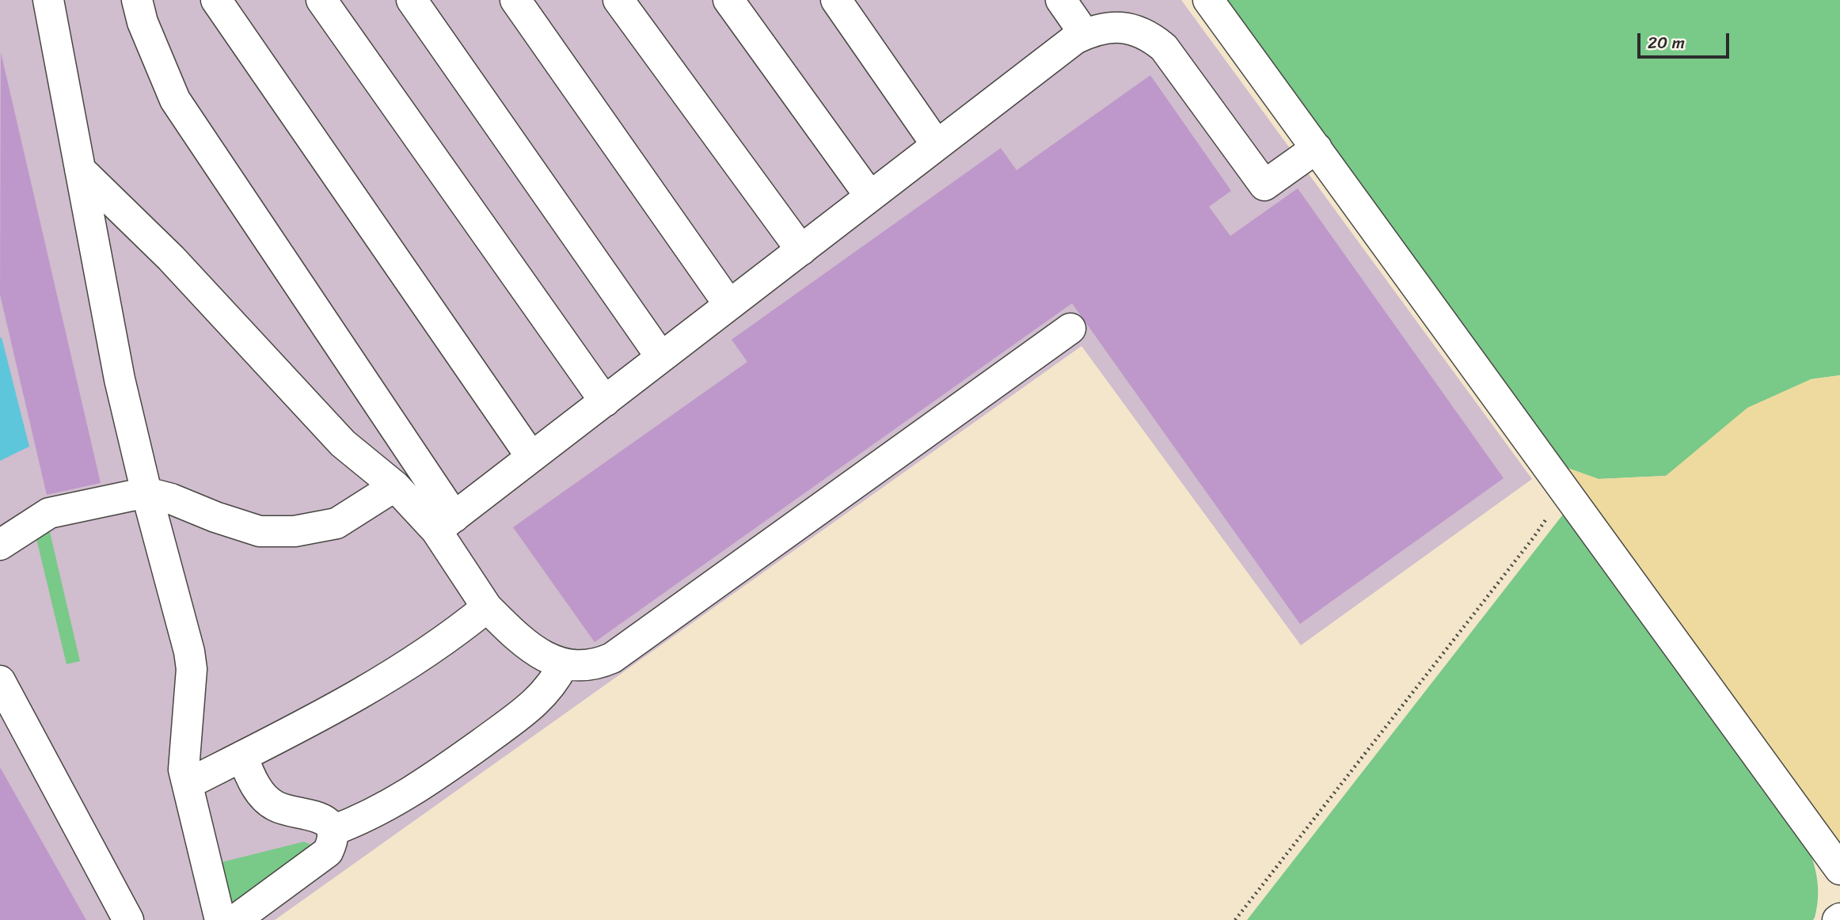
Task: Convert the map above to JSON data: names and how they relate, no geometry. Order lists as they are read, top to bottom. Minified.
{"scale_bar":"20 m"}
